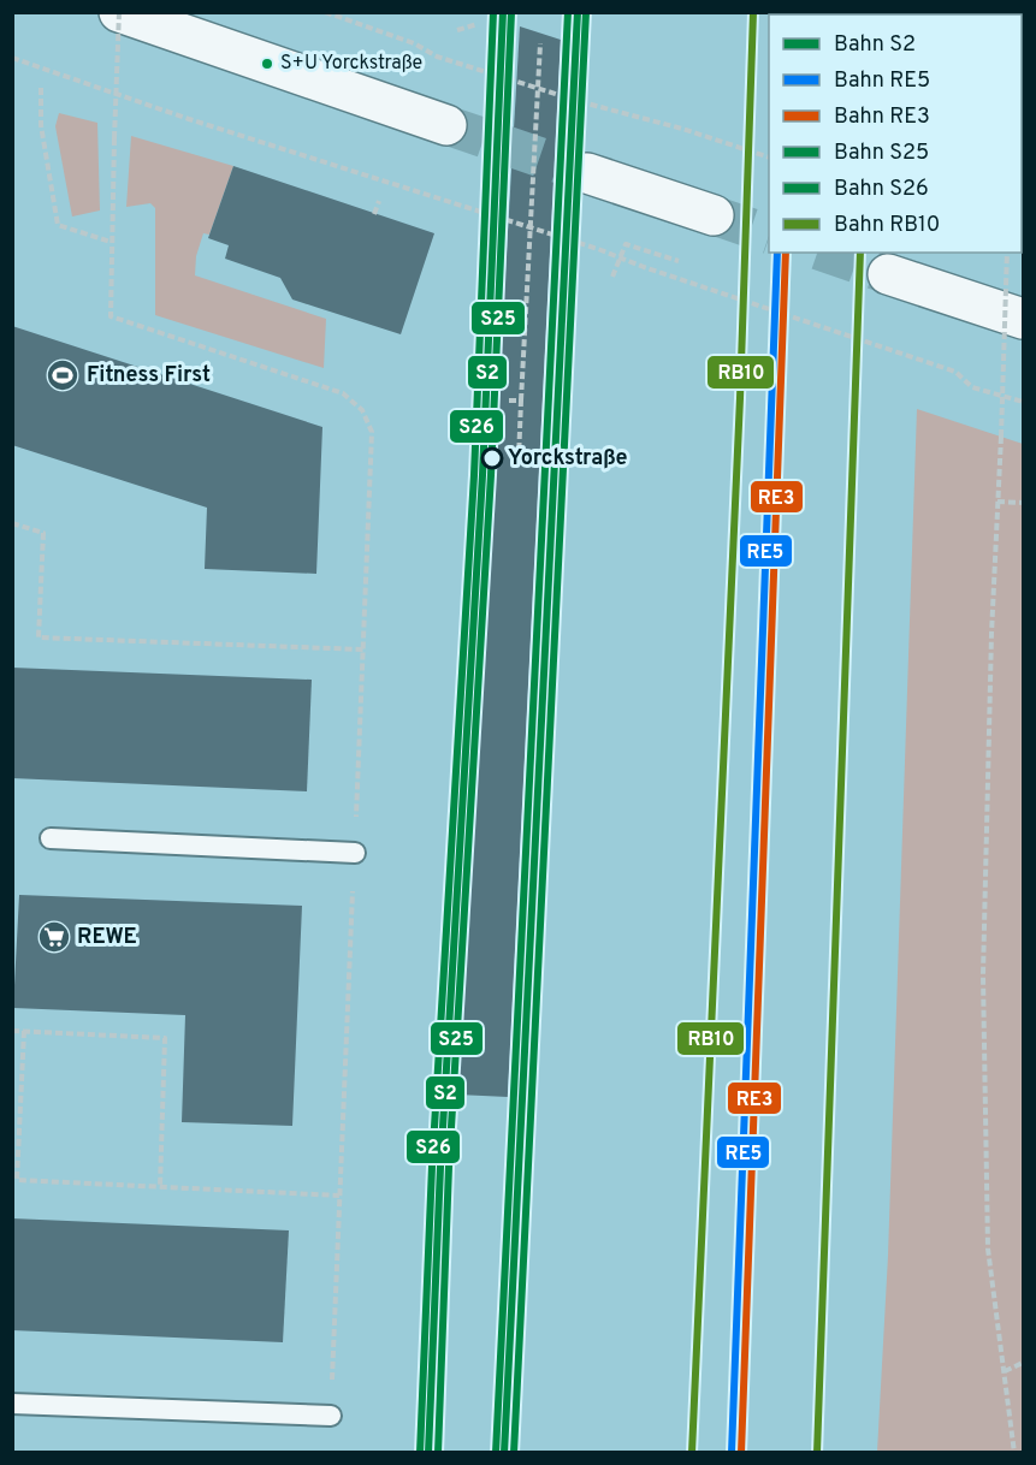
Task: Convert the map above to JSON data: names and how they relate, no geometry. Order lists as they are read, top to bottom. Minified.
{"places":{"other":["S+U Yorckstraße","Yorckstraße"],"sports":["Fitness First"],"supermarket":["REWE"]},"lines":["rail line S2","rail line S25","rail line S26","rail line RB10","rail line RE5","rail line RE3"],"legend":["Bahn S2","Bahn RE5","Bahn RE3","Bahn S25","Bahn S26","Bahn RB10"]}
